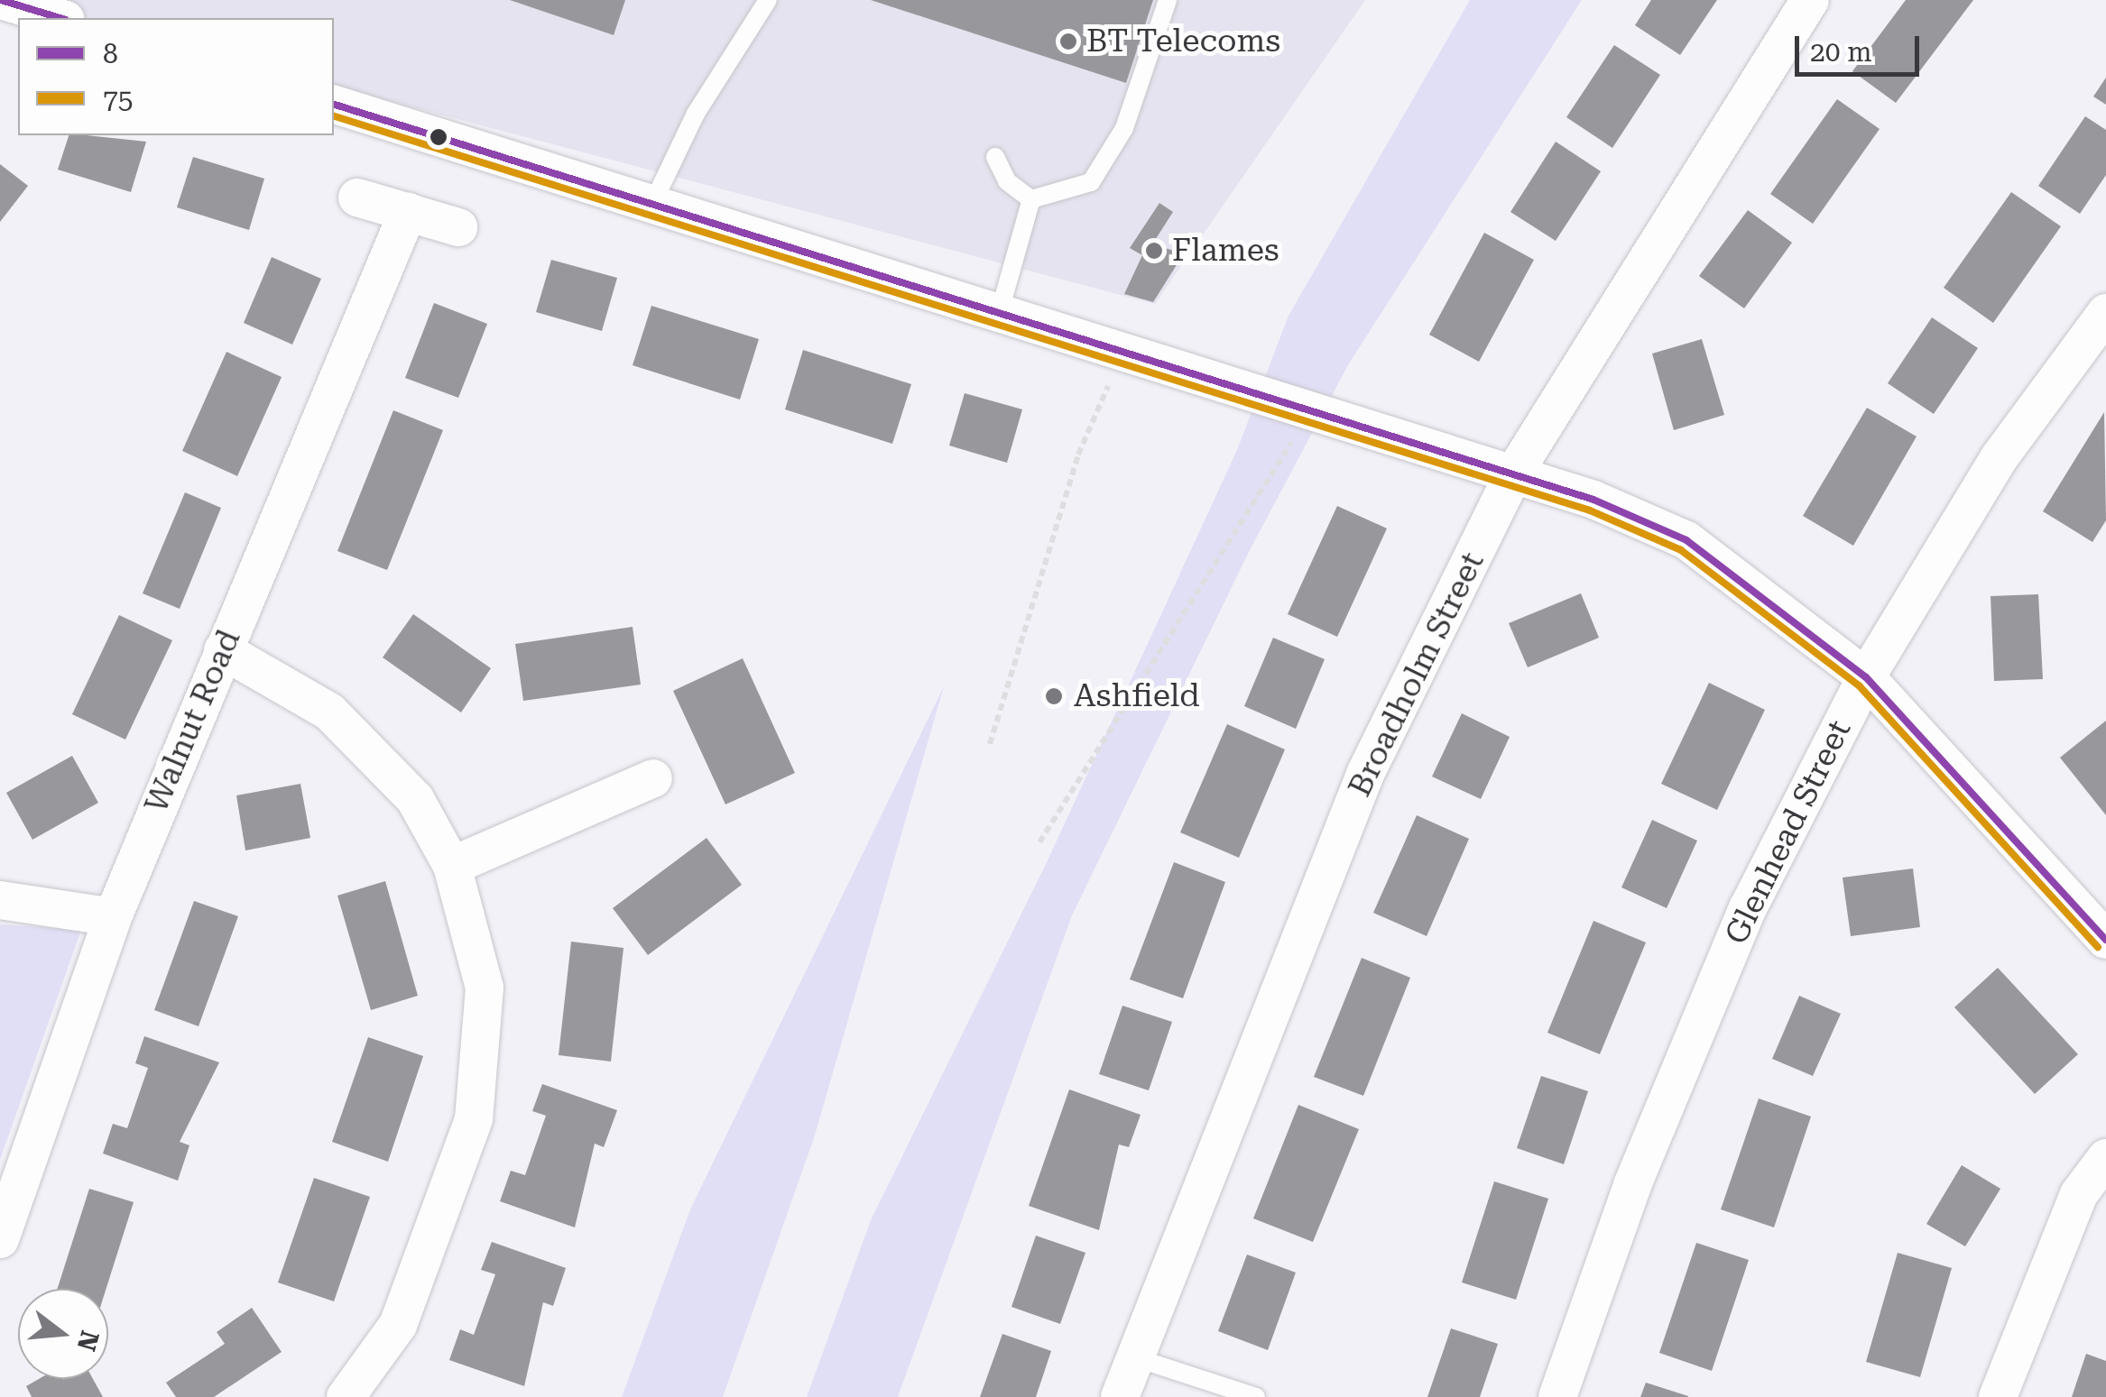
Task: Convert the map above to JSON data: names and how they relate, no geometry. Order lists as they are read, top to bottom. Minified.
{"streets":{"street":["Broadholm Street","Walnut Road","Glenhead Street"]},"places":["BT Telecoms","Flames","Ashfield"],"lines":["transit line 8","transit line 75"],"legend":["8","75"],"scale_bar":"20 m","north":"right"}
